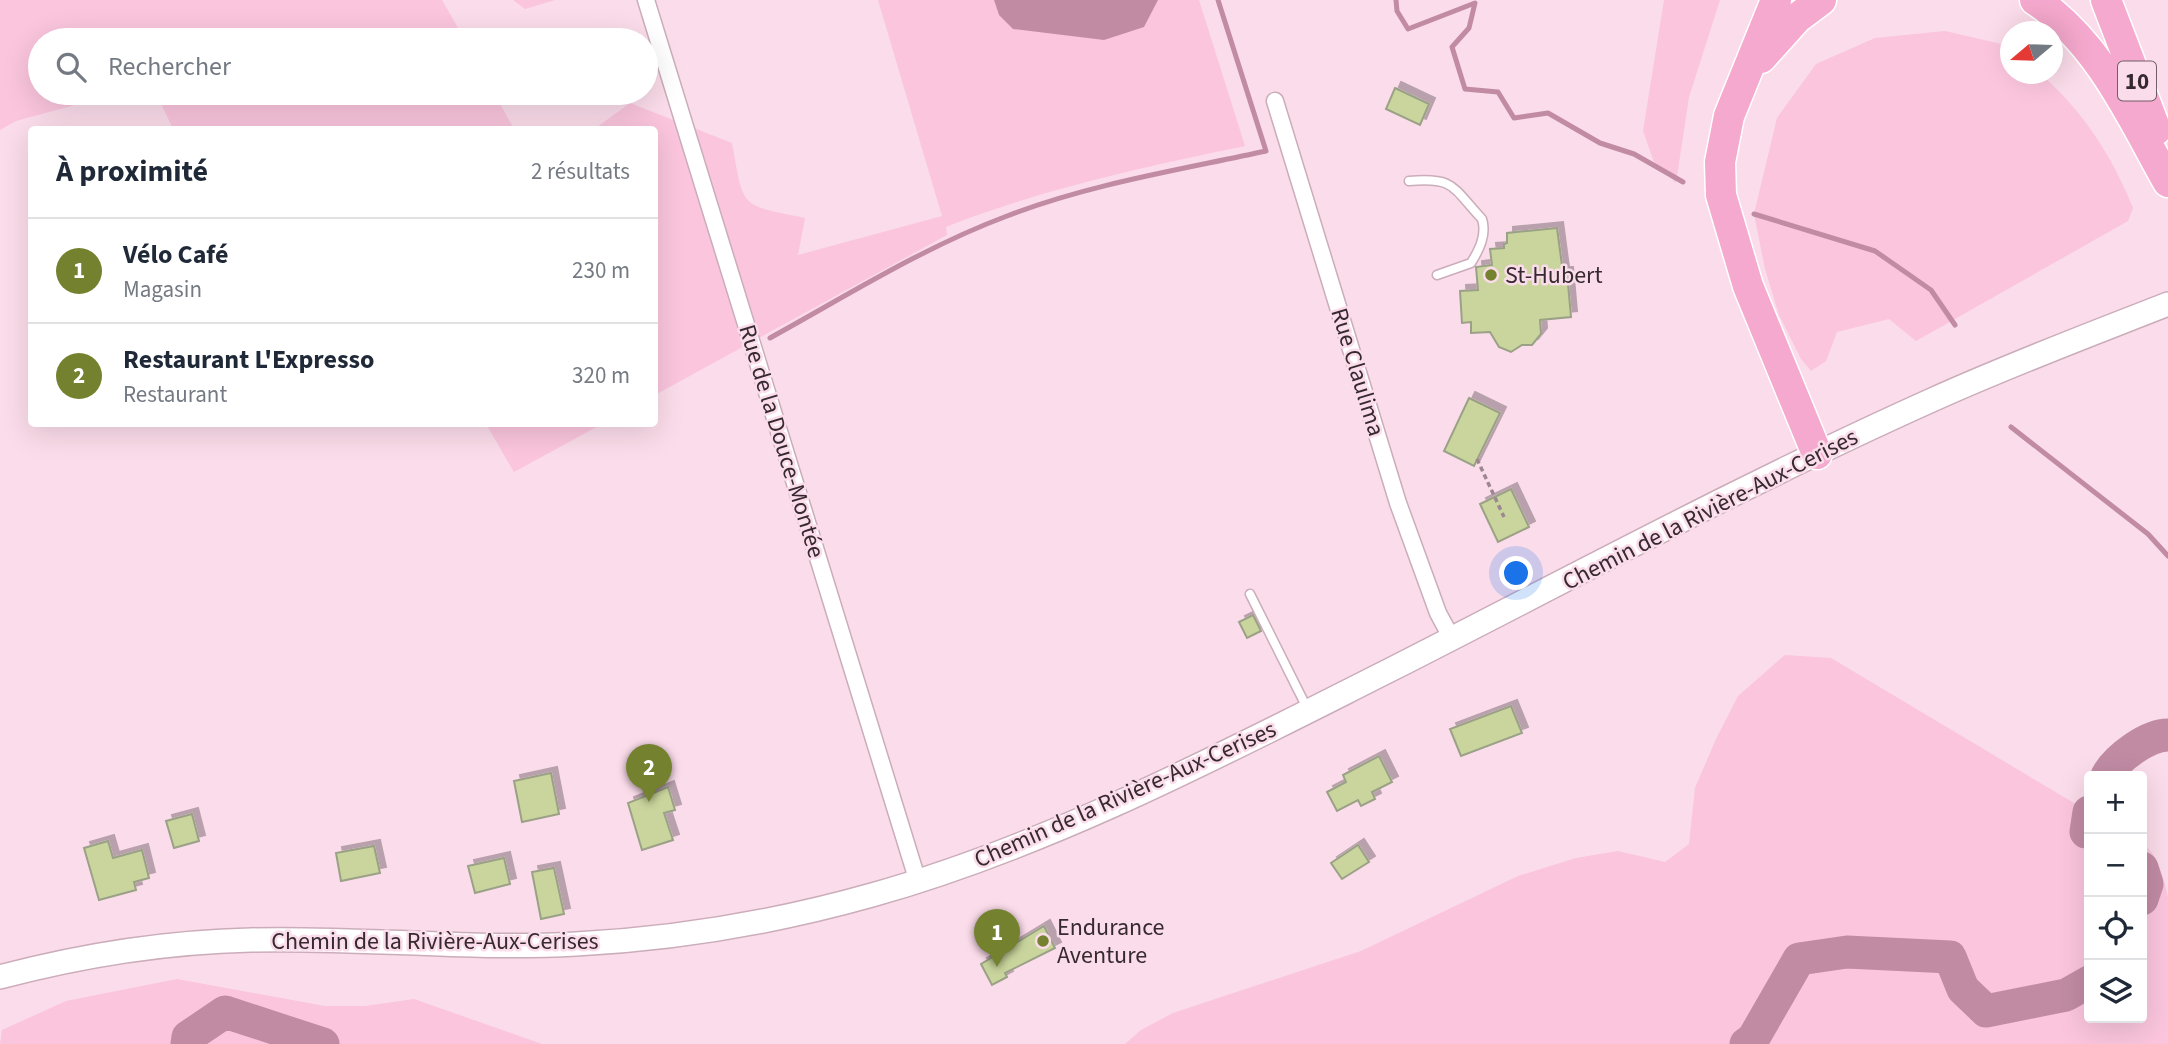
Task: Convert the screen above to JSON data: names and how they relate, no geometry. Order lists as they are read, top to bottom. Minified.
{"streets":{"highway":["10"],"main road":["Chemin de la Rivière-Aux-Cerises"],"street":["Rue Claulima","Rue de la Douce-Montée"]},"crossings":[["Rue Claulima","Chemin de la Rivière-Aux-Cerises"],["Rue de la Douce-Montée","Chemin de la Rivière-Aux-Cerises"]],"places":["St-Hubert","Endurance Aventure"],"north":"left","page":{"search":"Rechercher","heading":["À proximité","2 résultats"],"list":[{"mark":"1","name":"Vélo Café","note":"Magasin","value":"230 m"},{"mark":"2","name":"Restaurant L'Expresso","note":"Restaurant","value":"320 m"}],"pins":["2","1"],"map_buttons":["+","−"]}}
